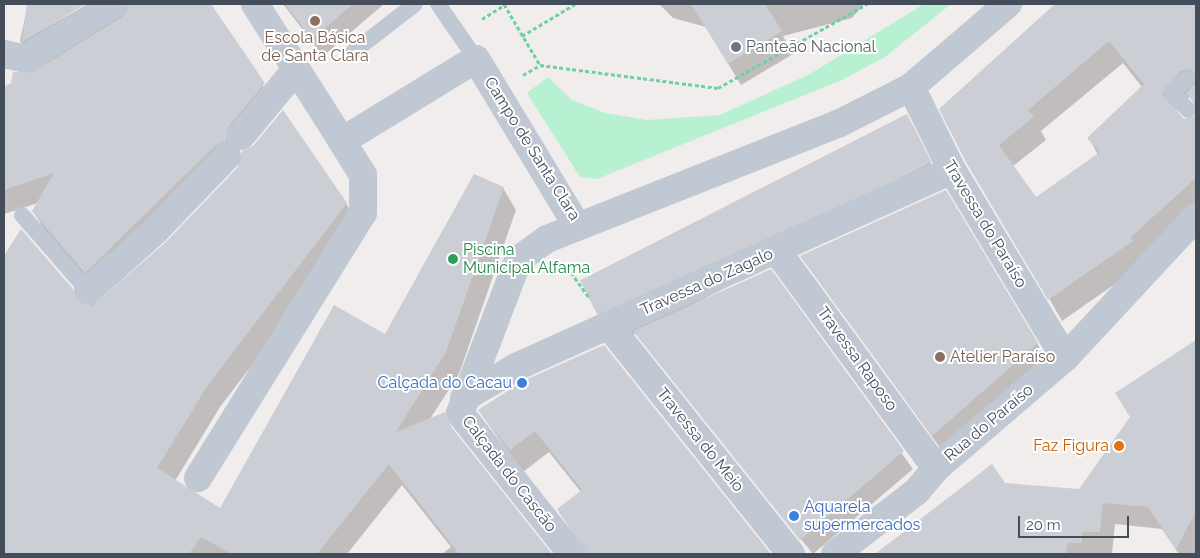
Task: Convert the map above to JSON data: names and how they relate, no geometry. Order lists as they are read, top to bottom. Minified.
{"streets":{"street":["Campo de Santa Clara","Travessa do Paraíso","Travessa do Zagalo","Travessa Raposo","Rua do Paraíso","Travessa do Meio","Calçada do Cascão"]},"crossings":[["Campo de Santa Clara","Travessa do Paraíso"],["Campo de Santa Clara","Calçada do Cascão"],["Travessa do Paraíso","Travessa do Zagalo"],["Travessa do Paraíso","Rua do Paraíso"],["Travessa do Zagalo","Travessa Raposo"],["Travessa do Zagalo","Travessa do Meio"],["Travessa do Zagalo","Calçada do Cascão"],["Travessa Raposo","Rua do Paraíso"]],"places":["Escola Básica de Santa Clara","Panteão Nacional","Piscina Municipal Alfama","Atelier Paraíso","Calçada do Cacau","Faz Figura","Aquarela supermercados"],"scale_bar":"20 m"}
